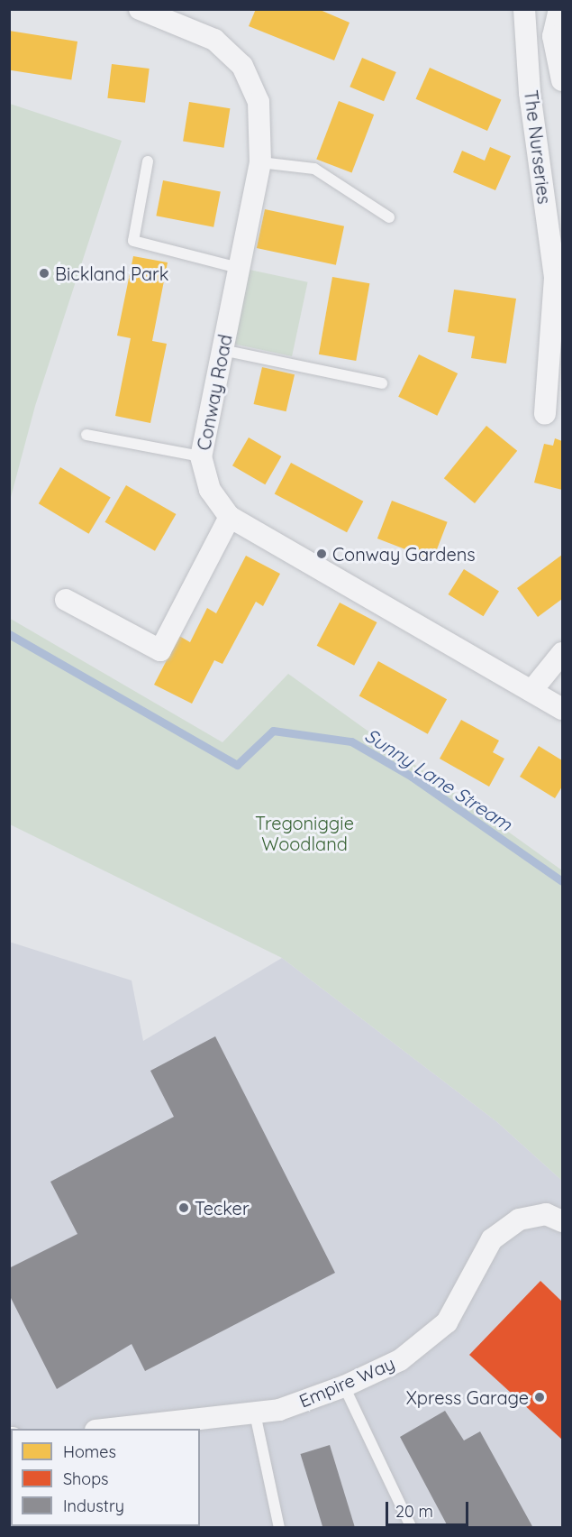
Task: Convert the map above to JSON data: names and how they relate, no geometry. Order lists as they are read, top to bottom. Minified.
{"streets":{"street":["The Nurseries","Conway Road","Empire Way"]},"water":["Sunny Lane Stream"],"parks":["Tregoniggie Woodland"],"places":["Bickland Park","Conway Gardens","Tecker","Xpress Garage"],"legend":["Homes","Shops","Industry"],"scale_bar":"20 m"}
